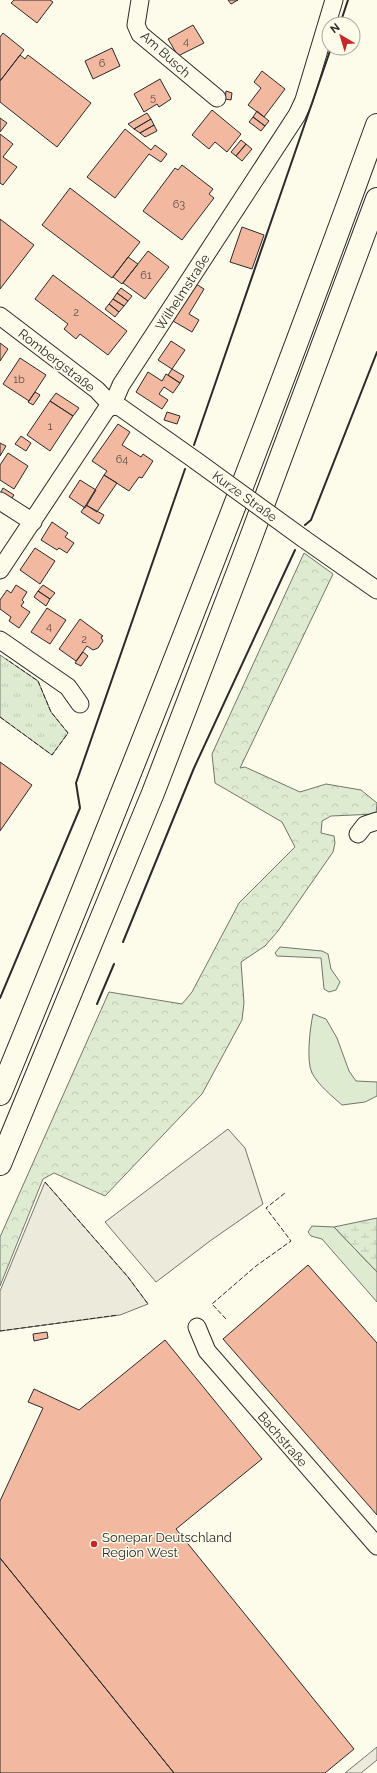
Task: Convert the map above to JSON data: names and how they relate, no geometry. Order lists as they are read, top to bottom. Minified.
{"streets":{"street":["Am Busch","Wilhelmstraße","Rombergstraße","Kurze Straße","Bachstraße"]},"crossings":[["Wilhelmstraße","Rombergstraße"],["Wilhelmstraße","Kurze Straße"],["Rombergstraße","Kurze Straße"]],"places":["Sonepar Deutschland Region West"],"house_numbers":["4","6","5","63","61","2","1b","1","64","4","2"],"north":"top left"}
